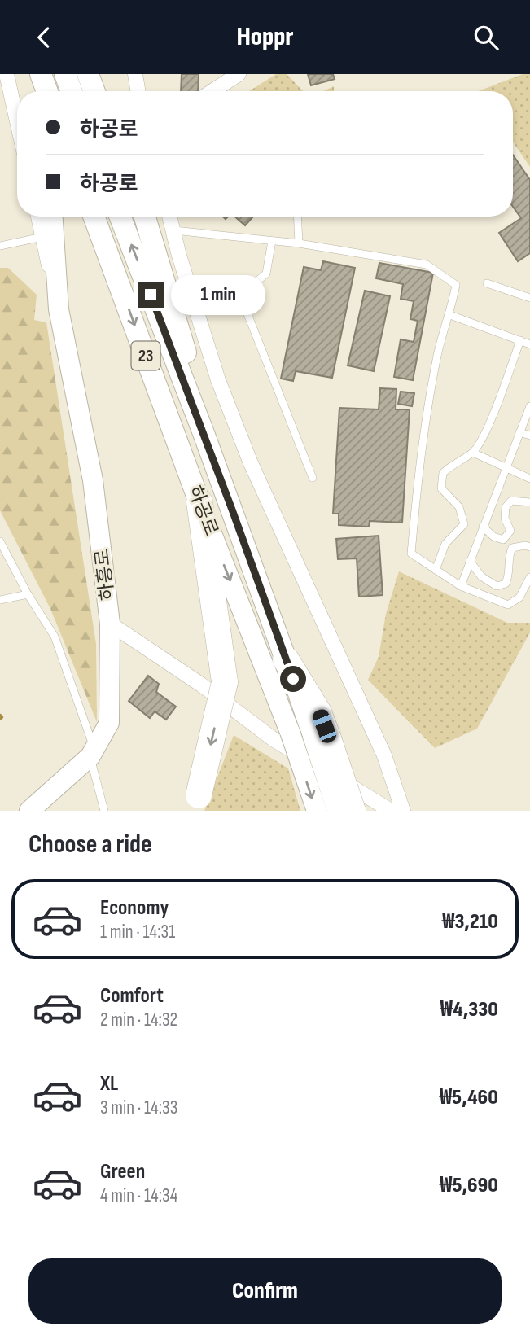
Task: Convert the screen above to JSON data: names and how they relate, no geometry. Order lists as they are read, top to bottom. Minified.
{"streets":{"highway":["23"],"main road":["하공로"],"street":["하흥로"]},"crossings":[["23","하공로"]],"page":{"header":"Hoppr","banner":["하공로","하공로"],"bubble":"1 min","heading":"Choose a ride","list":[{"name":"Economy","note":"1 min · 14:31","value":"₩3,210"},{"name":"Comfort","note":"2 min · 14:32","value":"₩4,330"},{"name":"XL","note":"3 min · 14:33","value":"₩5,460"},{"name":"Green","note":"4 min · 14:34","value":"₩5,690"}],"buttons":"Confirm"}}
